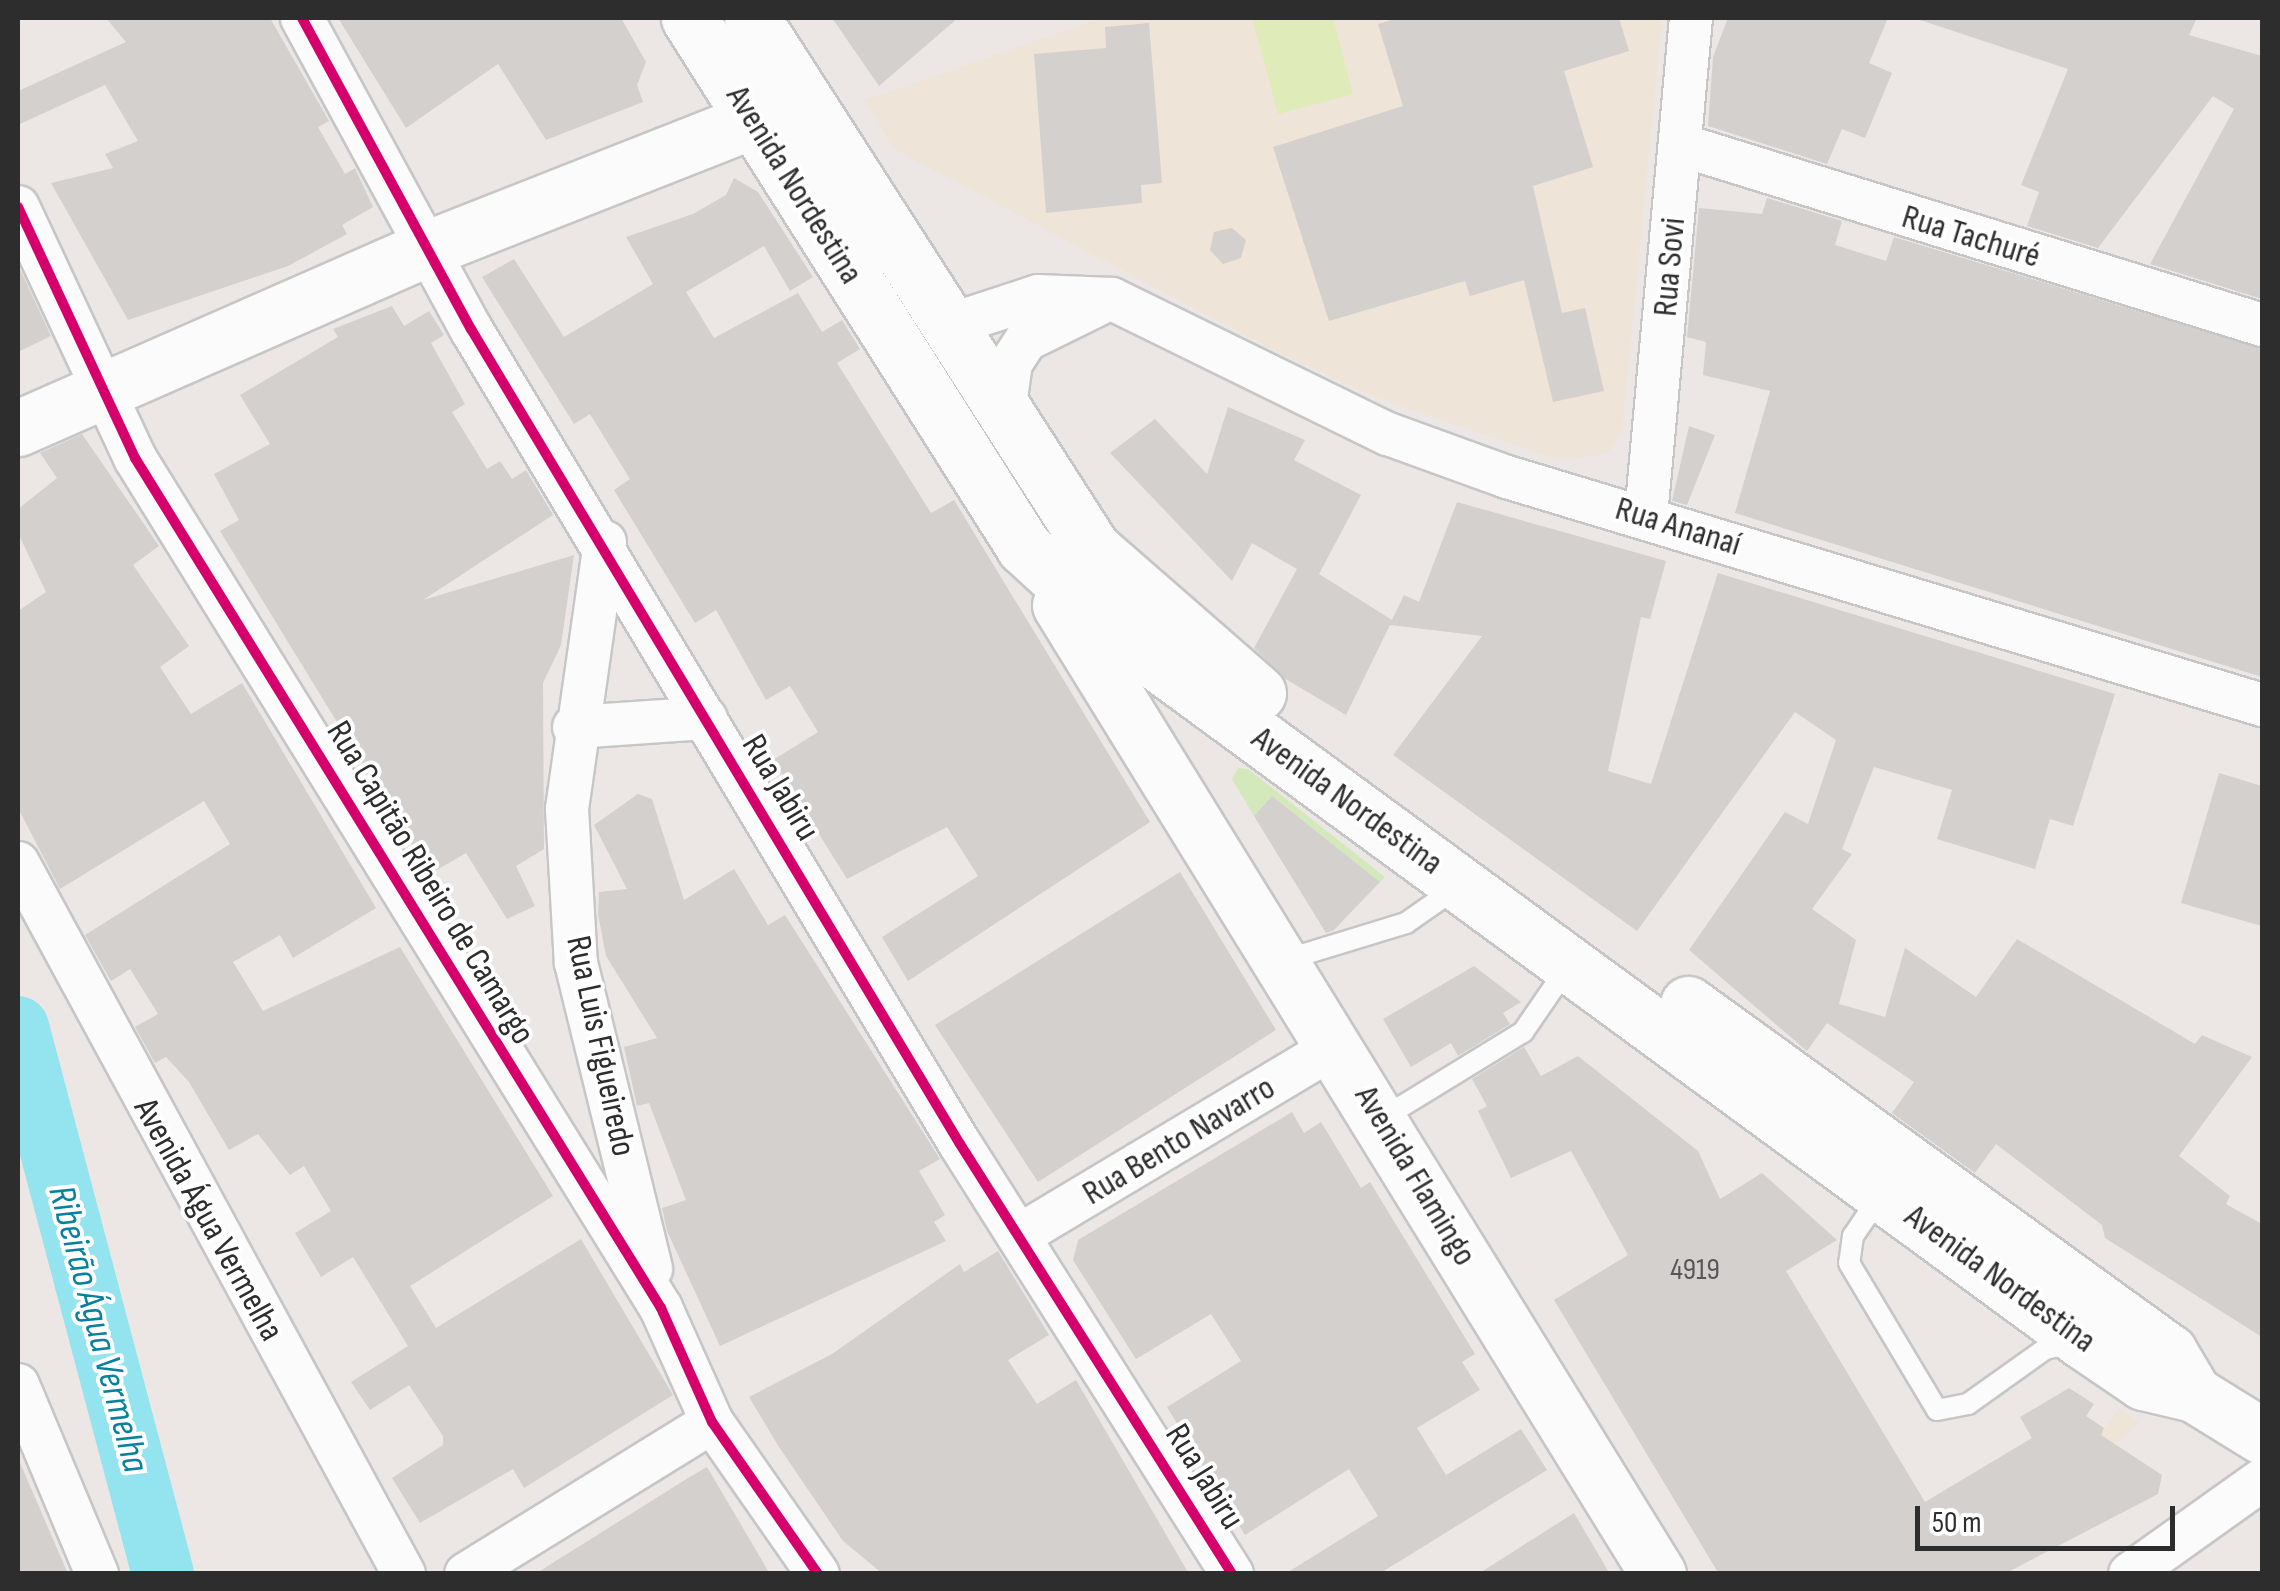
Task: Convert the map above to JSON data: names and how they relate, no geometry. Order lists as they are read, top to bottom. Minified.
{"streets":{"main road":["Avenida Nordestina","Avenida Flamingo"],"street":["Rua Tachuré","Rua Sovi","Rua Ananaí","Rua Jabiru","Rua Capitão Ribeiro de Camargo","Rua Luis Figueiredo","Rua Bento Navarro","Avenida Água Vermelha"]},"crossings":[["Avenida Nordestina","Rua Ananaí"],["Avenida Nordestina","Avenida Flamingo"],["Rua Tachuré","Rua Sovi"],["Rua Sovi","Rua Ananaí"],["Rua Jabiru","Rua Luis Figueiredo"],["Rua Jabiru","Rua Bento Navarro"],["Rua Capitão Ribeiro de Camargo","Rua Luis Figueiredo"],["Rua Bento Navarro","Avenida Flamingo"]],"water":["Ribeirão Água Vermelha"],"house_numbers":["4919"],"scale_bar":"50 m"}
